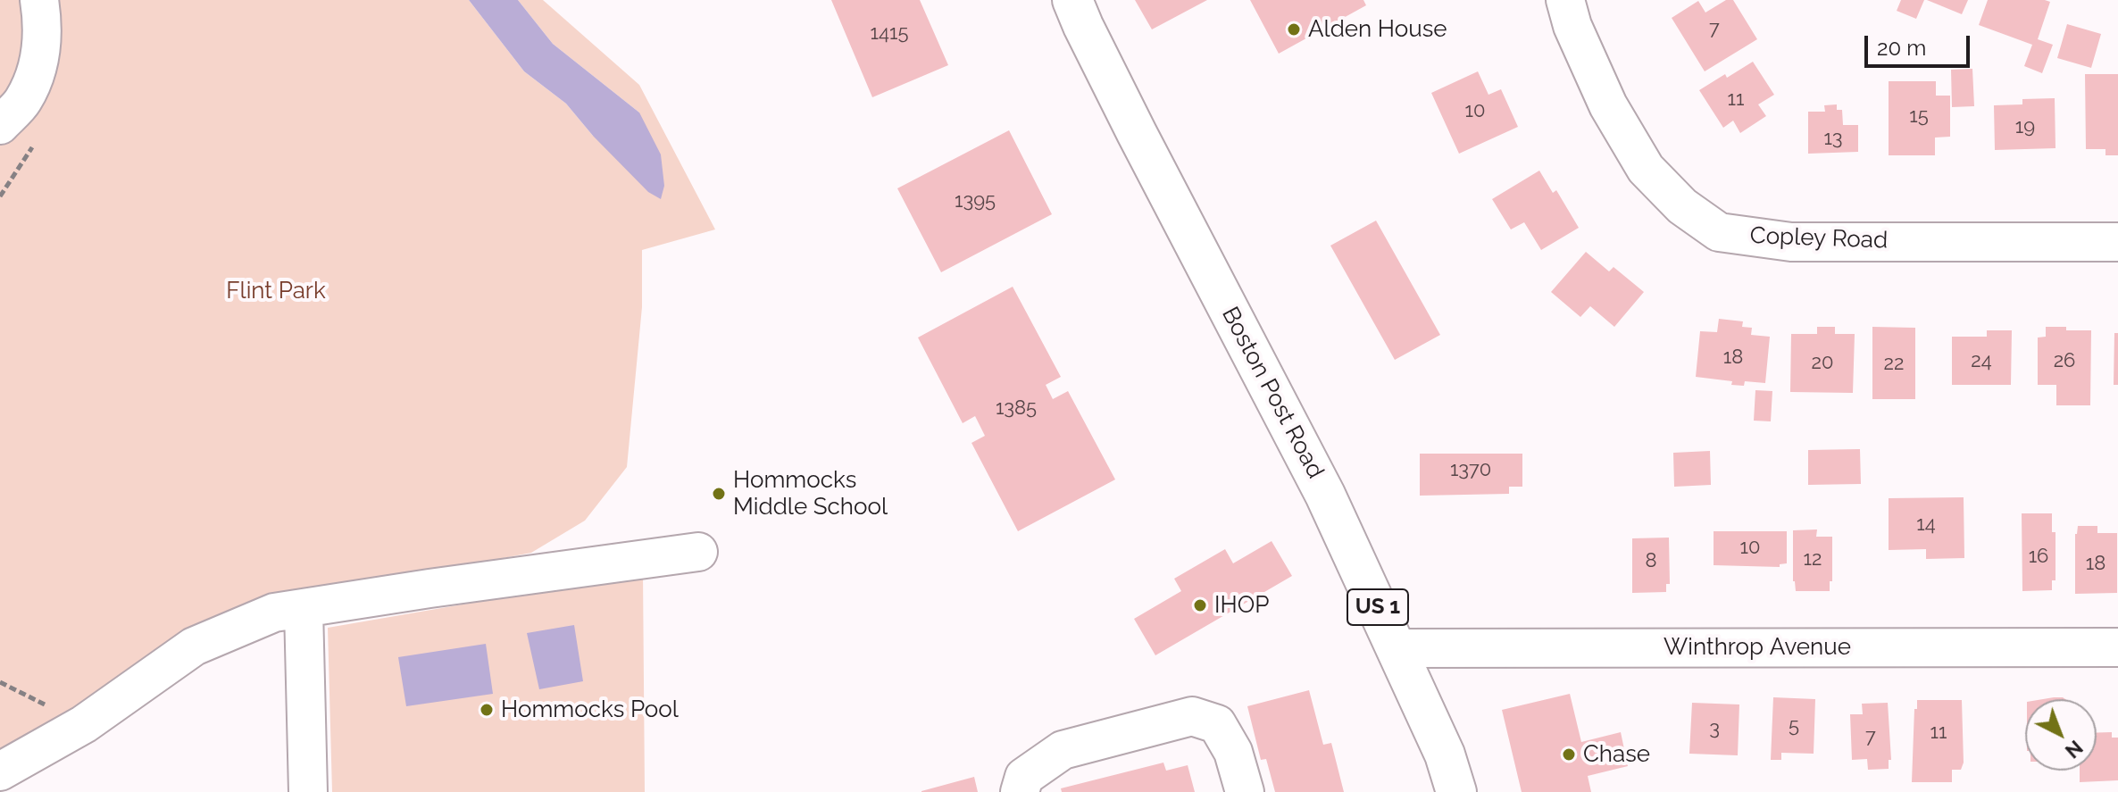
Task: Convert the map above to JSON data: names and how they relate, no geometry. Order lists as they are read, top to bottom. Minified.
{"streets":{"main road":["Boston Post Road","US 1"],"street":["Copley Road","Winthrop Avenue"]},"crossings":[["Boston Post Road","Winthrop Avenue"]],"parks":["Flint Park"],"places":["Alden House","Hommocks Middle School","IHOP","Hommocks Pool","Chase"],"house_numbers":["7","1415","11","10","15","19","13","1395","18","24","26","20","22","1385","1370","14","10","16","12","8","18","5","3","11","7"],"scale_bar":"20 m","north":"bottom right"}
